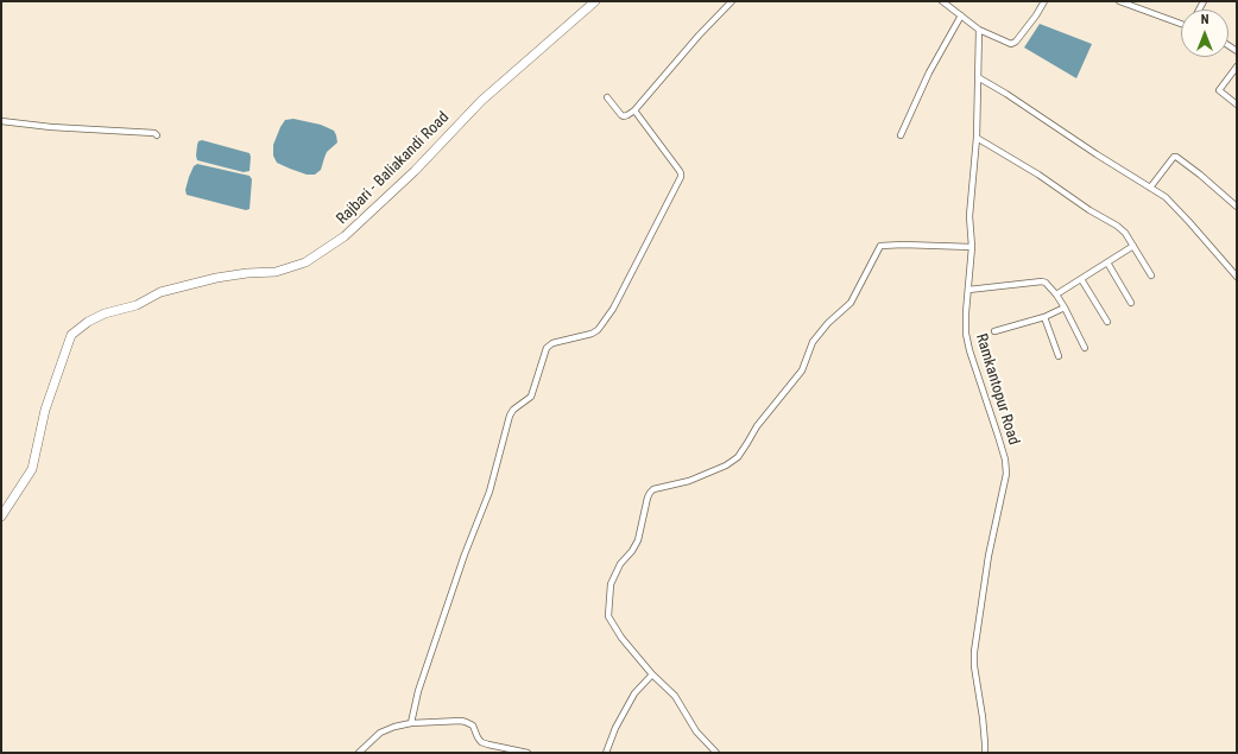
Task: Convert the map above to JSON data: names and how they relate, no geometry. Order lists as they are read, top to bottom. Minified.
{"streets":{"main road":["Rajbari - Baliakandi Road"],"street":["Ramkantopur Road"]},"north":"top"}
